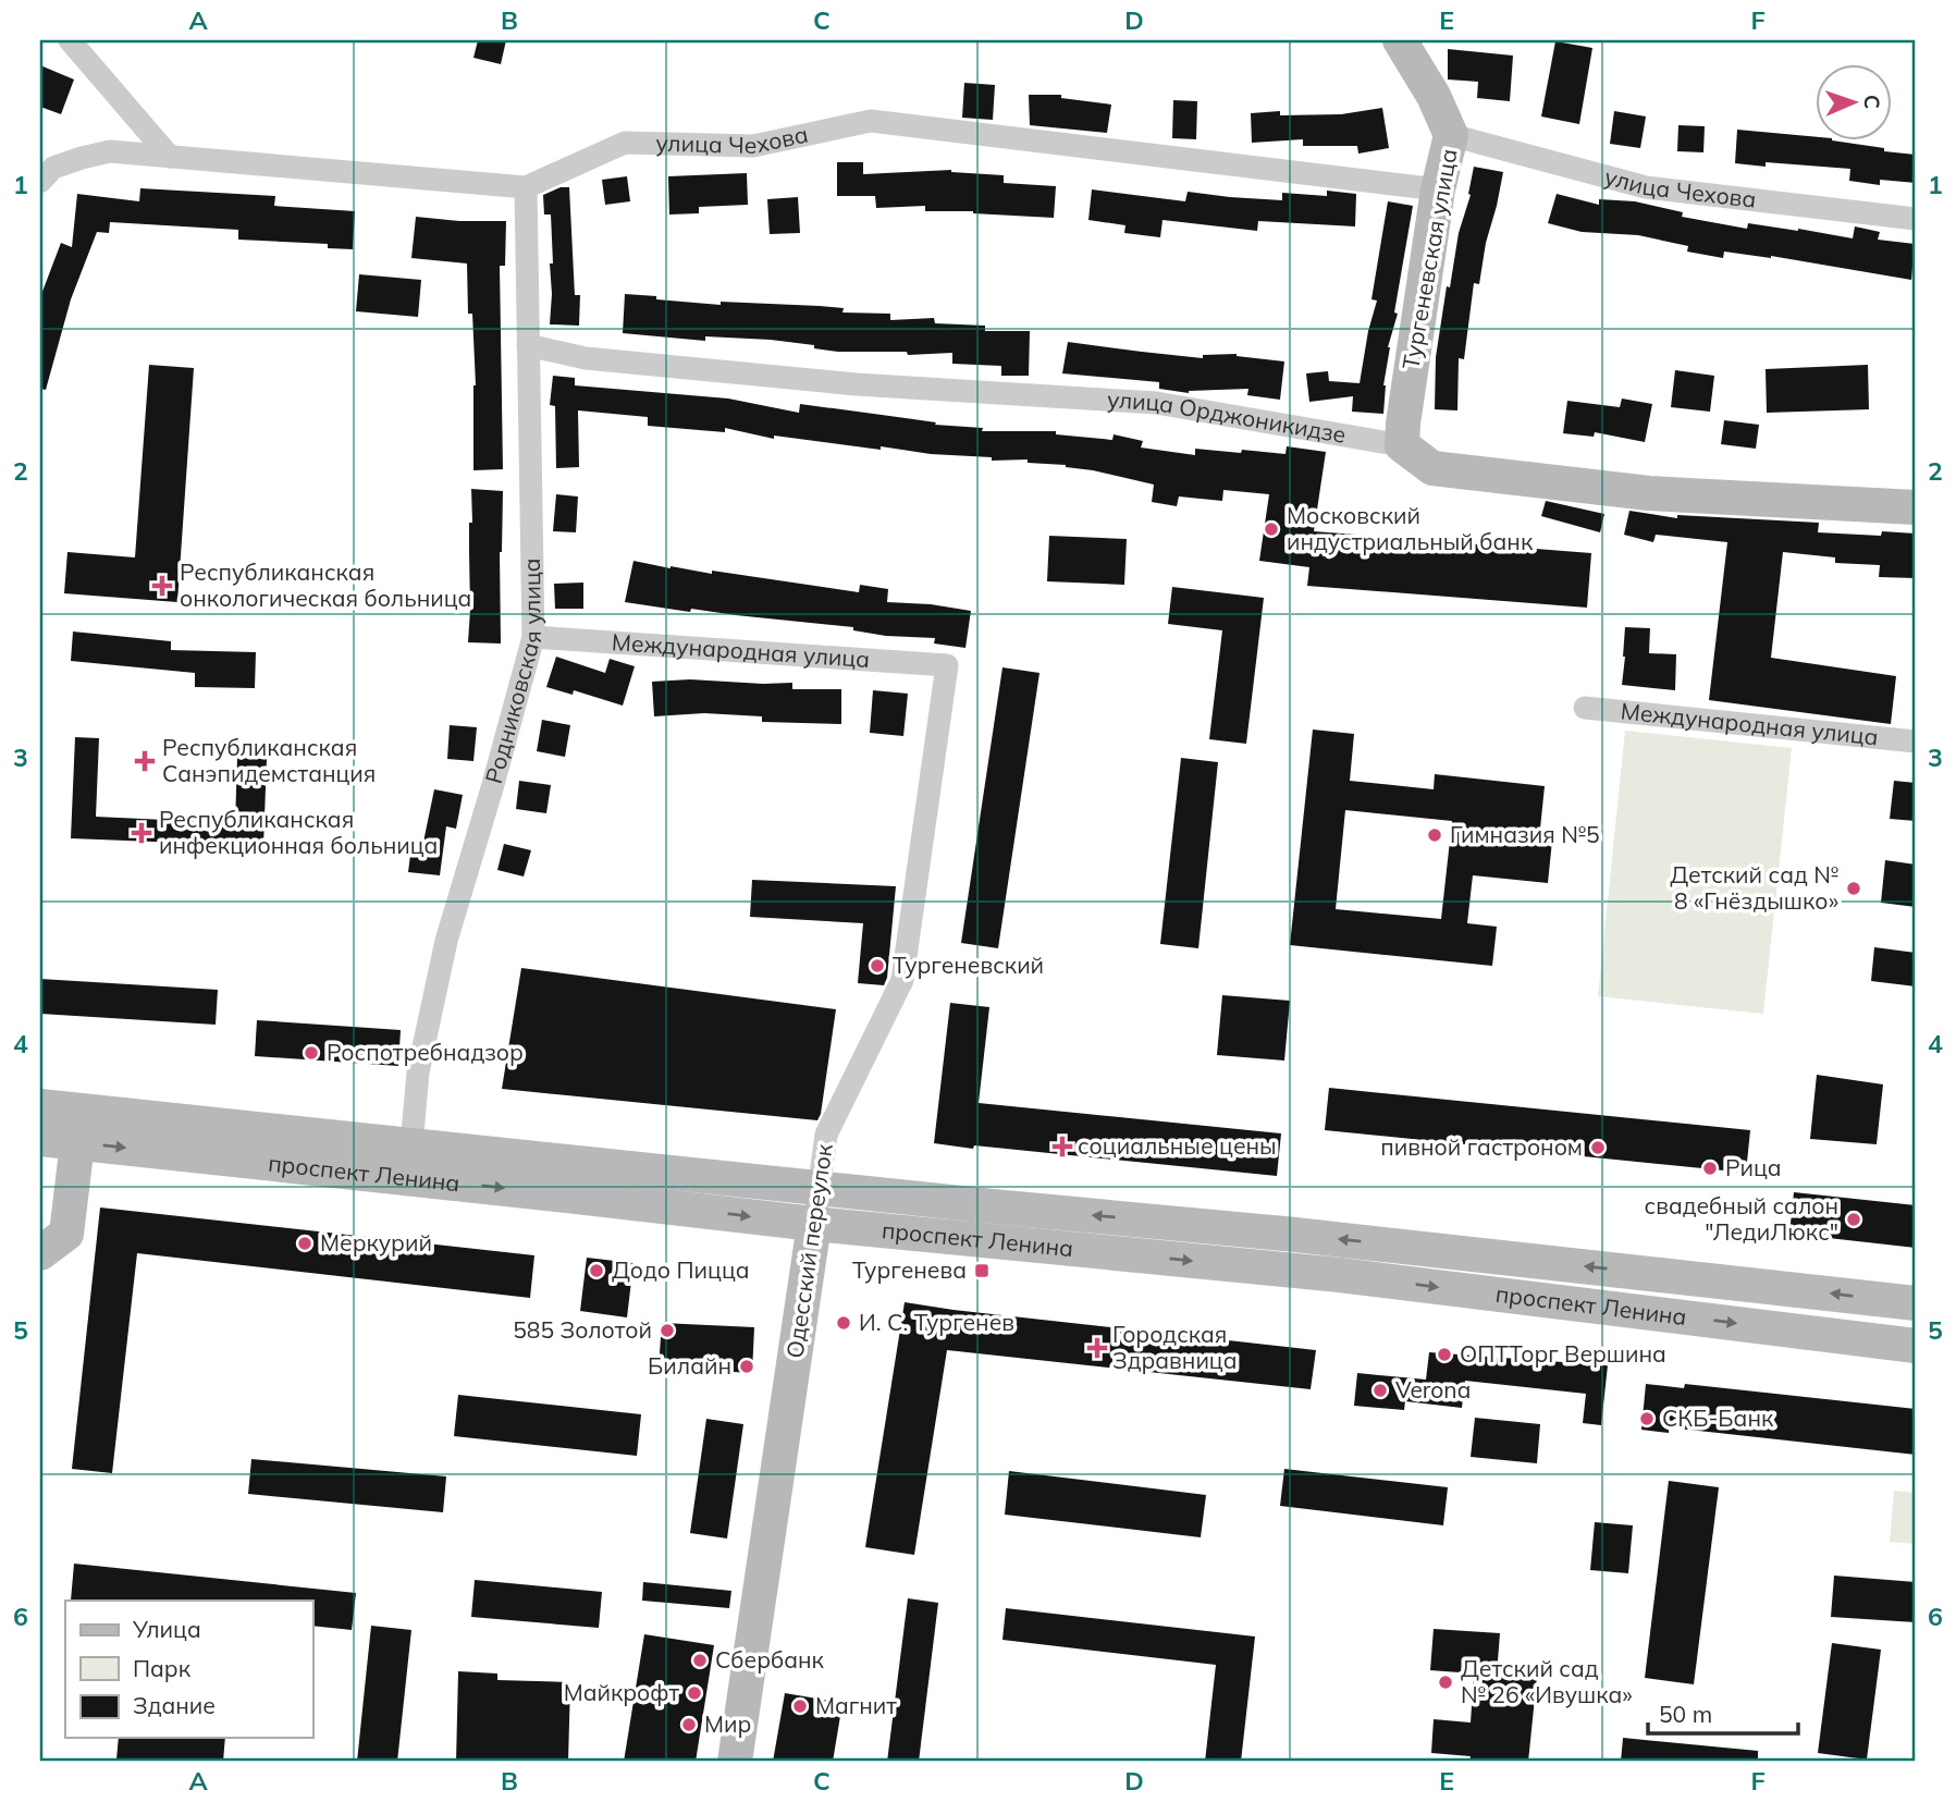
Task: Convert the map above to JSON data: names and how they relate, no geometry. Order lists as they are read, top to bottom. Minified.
{"streets":{"main road":["Тургеневская улица","улица Орджоникидзе","проспект Ленина","Одесский переулок"],"street":["улица Чехова","Международная улица","Родниковская улица"]},"crossings":[["улица Чехова","Тургеневская улица"],["улица Чехова","Родниковская улица"],["Тургеневская улица","улица Орджоникидзе"],["улица Орджоникидзе","Родниковская улица"],["Международная улица","Родниковская улица"],["Международная улица","Одесский переулок"],["Родниковская улица","проспект Ленина"],["проспект Ленина","Одесский переулок"]],"places":{"other":["Московский индустриальный банк","Гимназия №5","Детский сад № 8 «Гнёздышко»","Тургеневский","Роспотребнадзор","пивной гастроном","Рица","свадебный салон \"ЛедиЛюкс\"","Меркурий","Додо Пицца","И. С. Тургенев","585 Золотой","ОПТТорг Вершина","Билайн","Verona","СКБ-Банк","Сбербанк","Детский сад № 26 «Ивушка»","Майкрофт","Магнит","Мир"],"health":["Республиканская онкологическая больница","Республиканская Санэпидемстанция","Республиканская инфекционная больница","социальные цены","Городская Здравница"],"transit":["Тургенева"]},"legend":["Улица","Парк","Здание"],"scale_bar":"50 m","north":"right","grid":{"columns":["A","B","C","D","E","F"],"rows":["1","2","3","4","5","6"]}}
